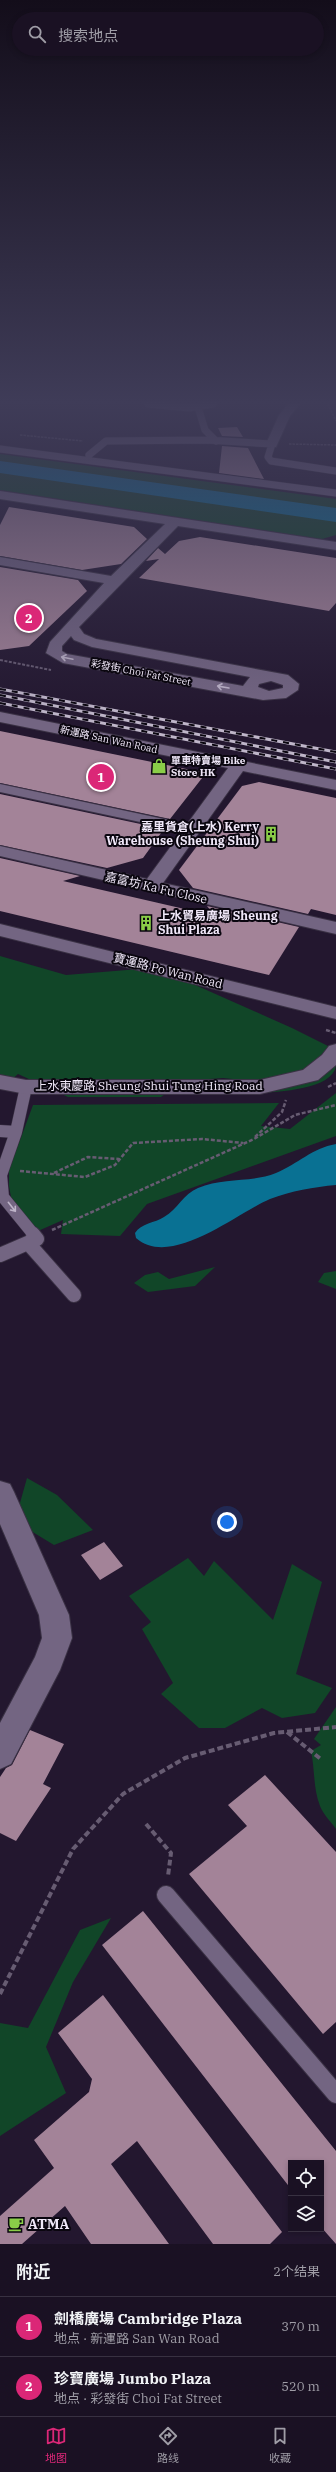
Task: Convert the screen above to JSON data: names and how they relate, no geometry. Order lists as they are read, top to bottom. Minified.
{"streets":{"street":["彩發街 Choi Fat Street","新運路 San Wan Road","嘉富坊 Ka Fu Close","寶運路 Po Wan Road","上水東慶路 Sheung Shui Tung Hing Road"]},"places":{"shop":["單車特賣場 Bike Store HK"],"building":["嘉里貨倉(上水) Kerry Warehouse (Sheung Shui)","上水貿易廣場 Sheung Shui Plaza"],"cafe":["ATMA"]},"page":{"search":"搜索地点","pins":["2","1"],"heading":["附近","2个结果"],"list":[{"mark":"1","name":"劍橋廣場 Cambridge Plaza","note":"地点 · 新運路 San Wan Road","value":"370 m"},{"mark":"2","name":"珍寶廣場 Jumbo Plaza","note":"地点 · 彩發街 Choi Fat Street","value":"520 m"}],"nav":["地图","路线","收藏"]}}
